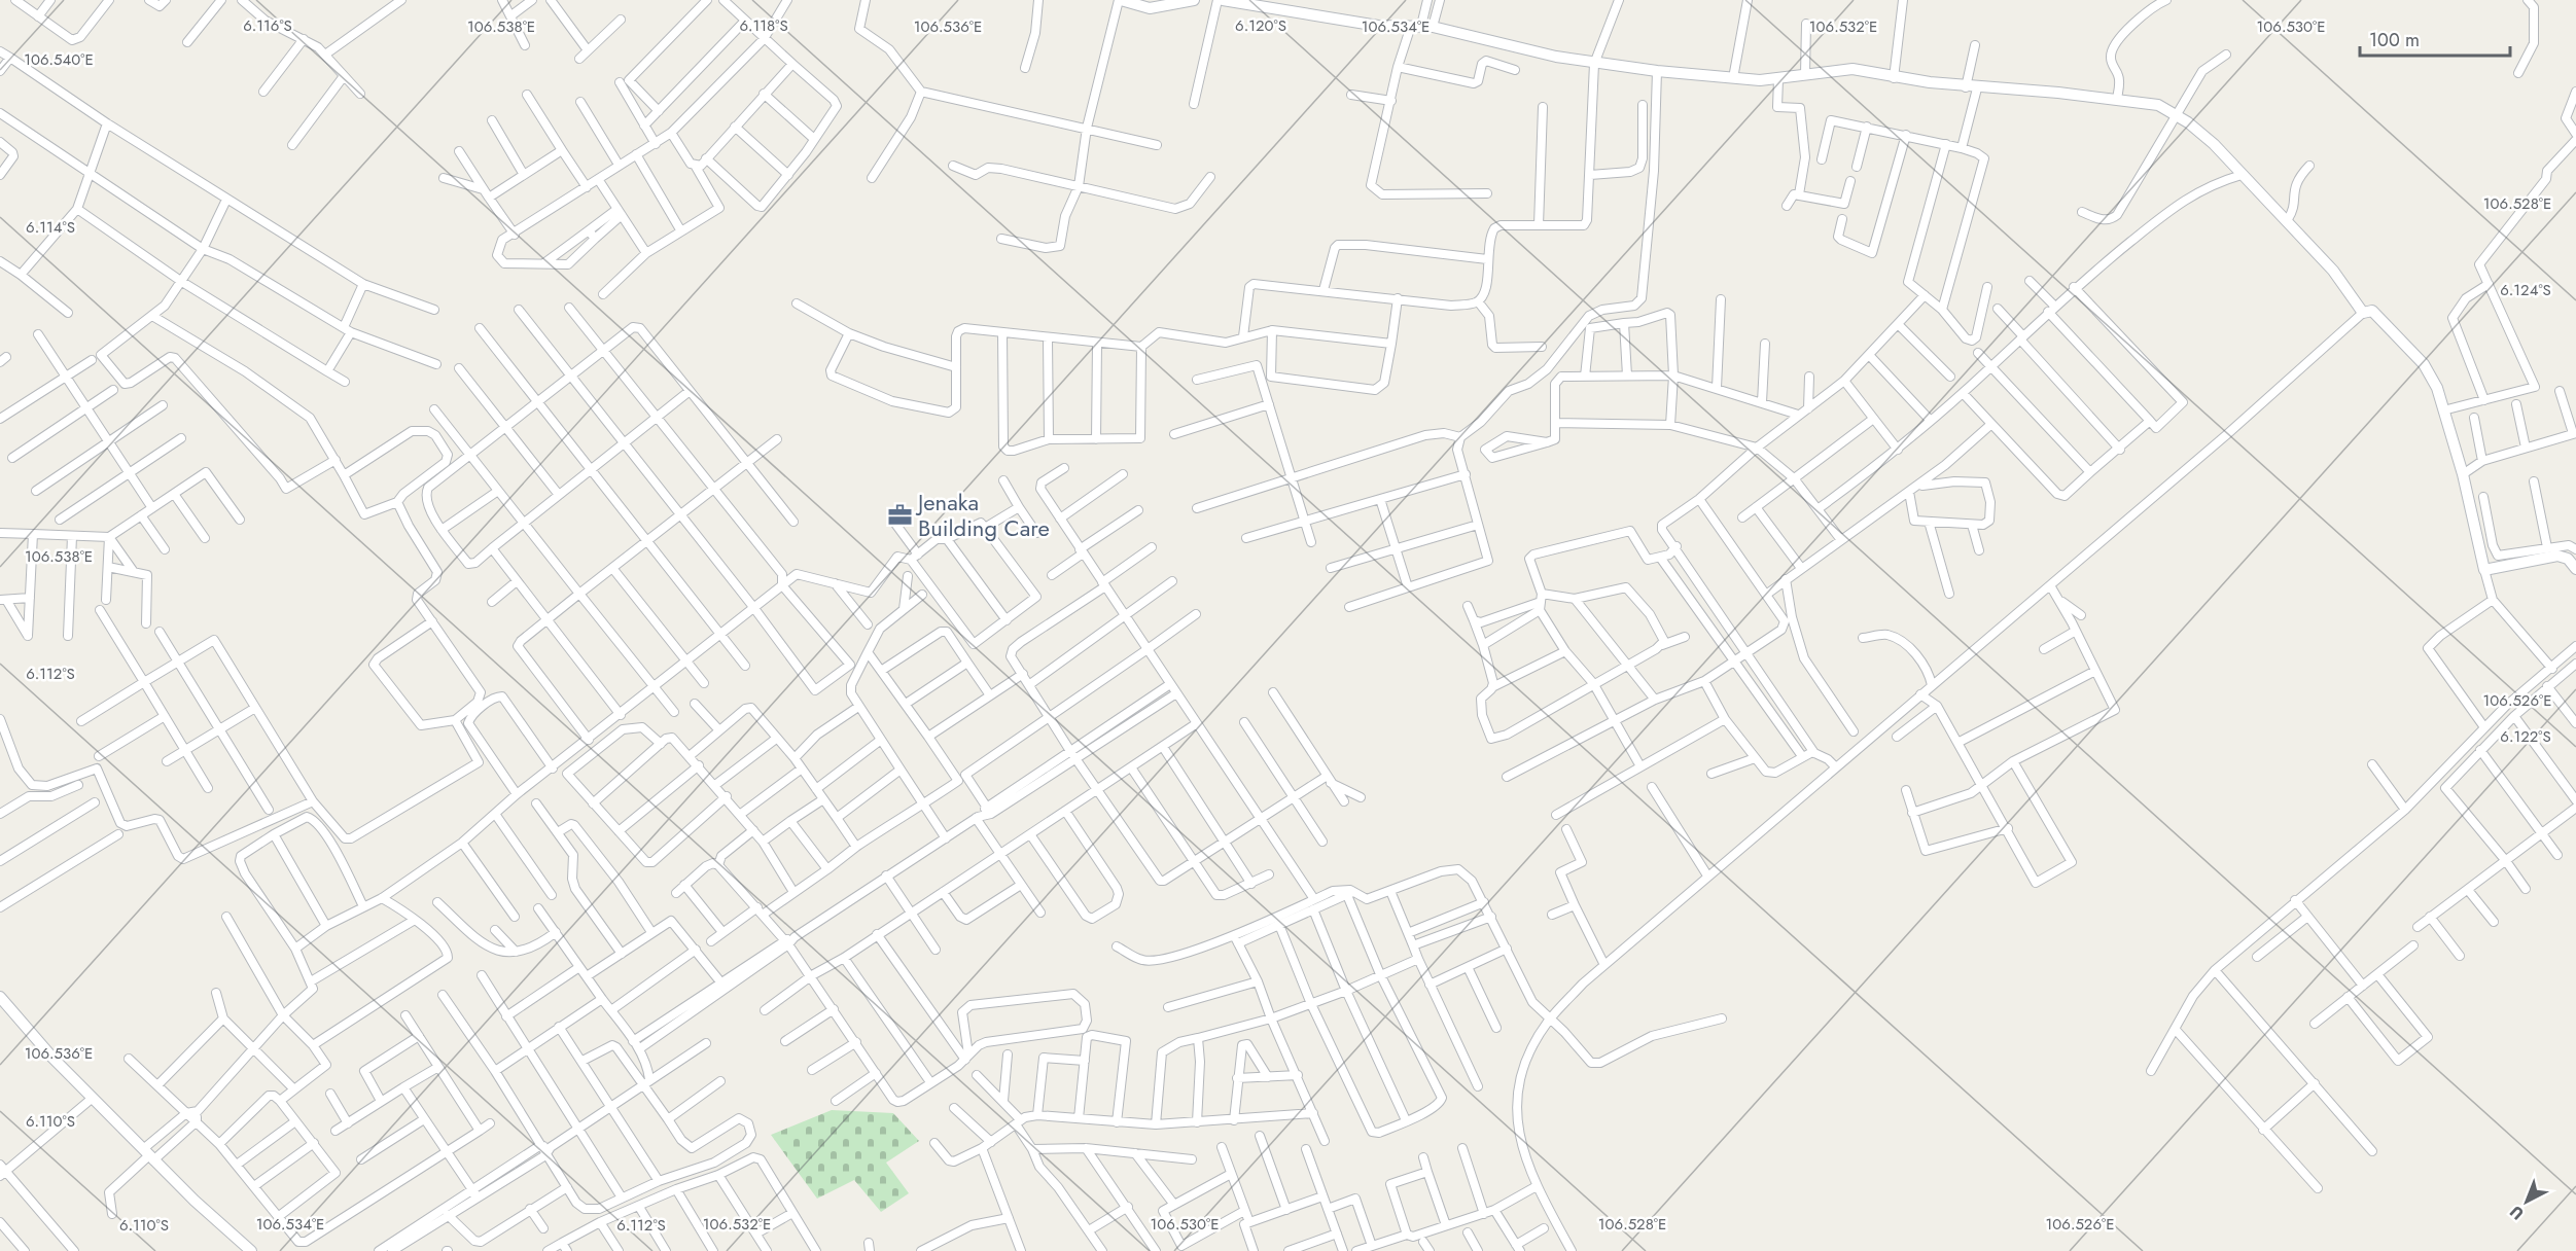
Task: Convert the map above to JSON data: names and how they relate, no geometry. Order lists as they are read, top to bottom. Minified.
{"places":{"office":["Jenaka Building Care"]},"scale_bar":"100 m","north":"bottom left","coordinates":["6.120°S","6.116°S","6.118°S","106.538°E","106.536°E","106.534°E","106.532°E","106.530°E","106.540°E","106.528°E","6.114°S","6.124°S","6.112°S","106.526°E","6.122°S","6.110°S"]}
